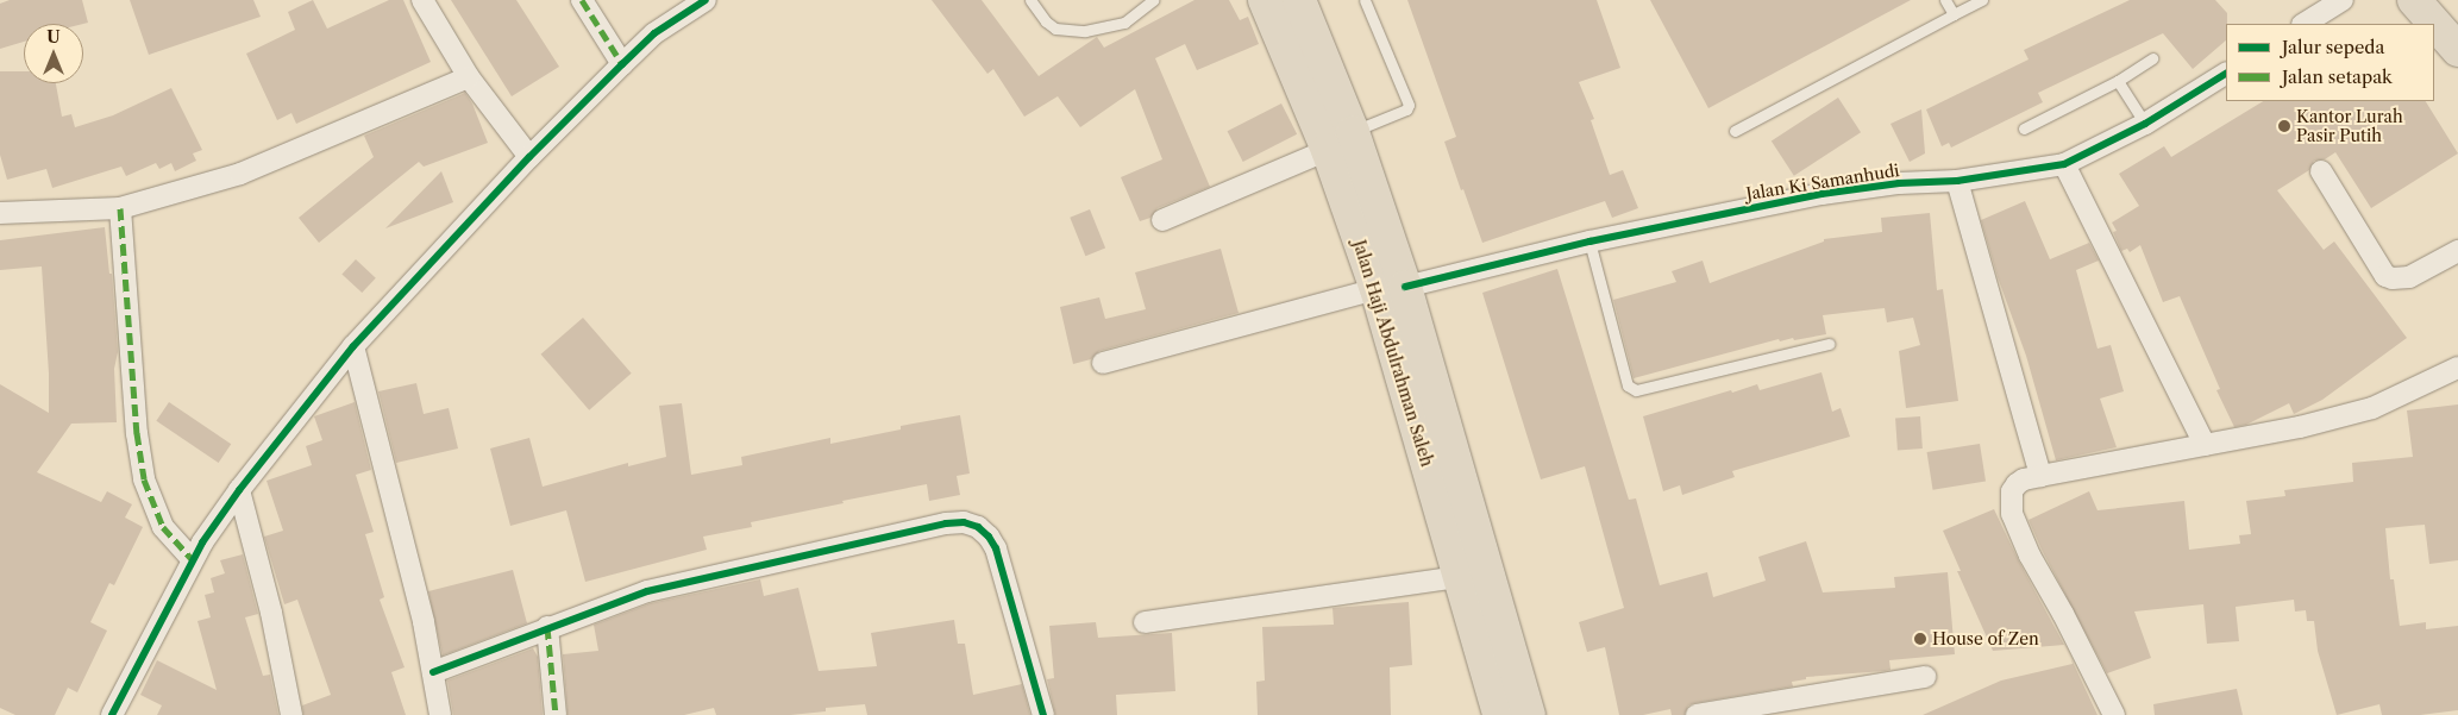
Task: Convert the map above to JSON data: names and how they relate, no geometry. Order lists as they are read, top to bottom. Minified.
{"streets":{"highway":["Jalan Haji Abdulrahman Saleh"],"street":["Jalan Ki Samanhudi"]},"crossings":[["Jalan Ki Samanhudi","Jalan Haji Abdulrahman Saleh"]],"places":["Kantor Lurah Pasir Putih","House of Zen"],"legend":["Jalur sepeda","Jalan setapak"],"north":"top"}
